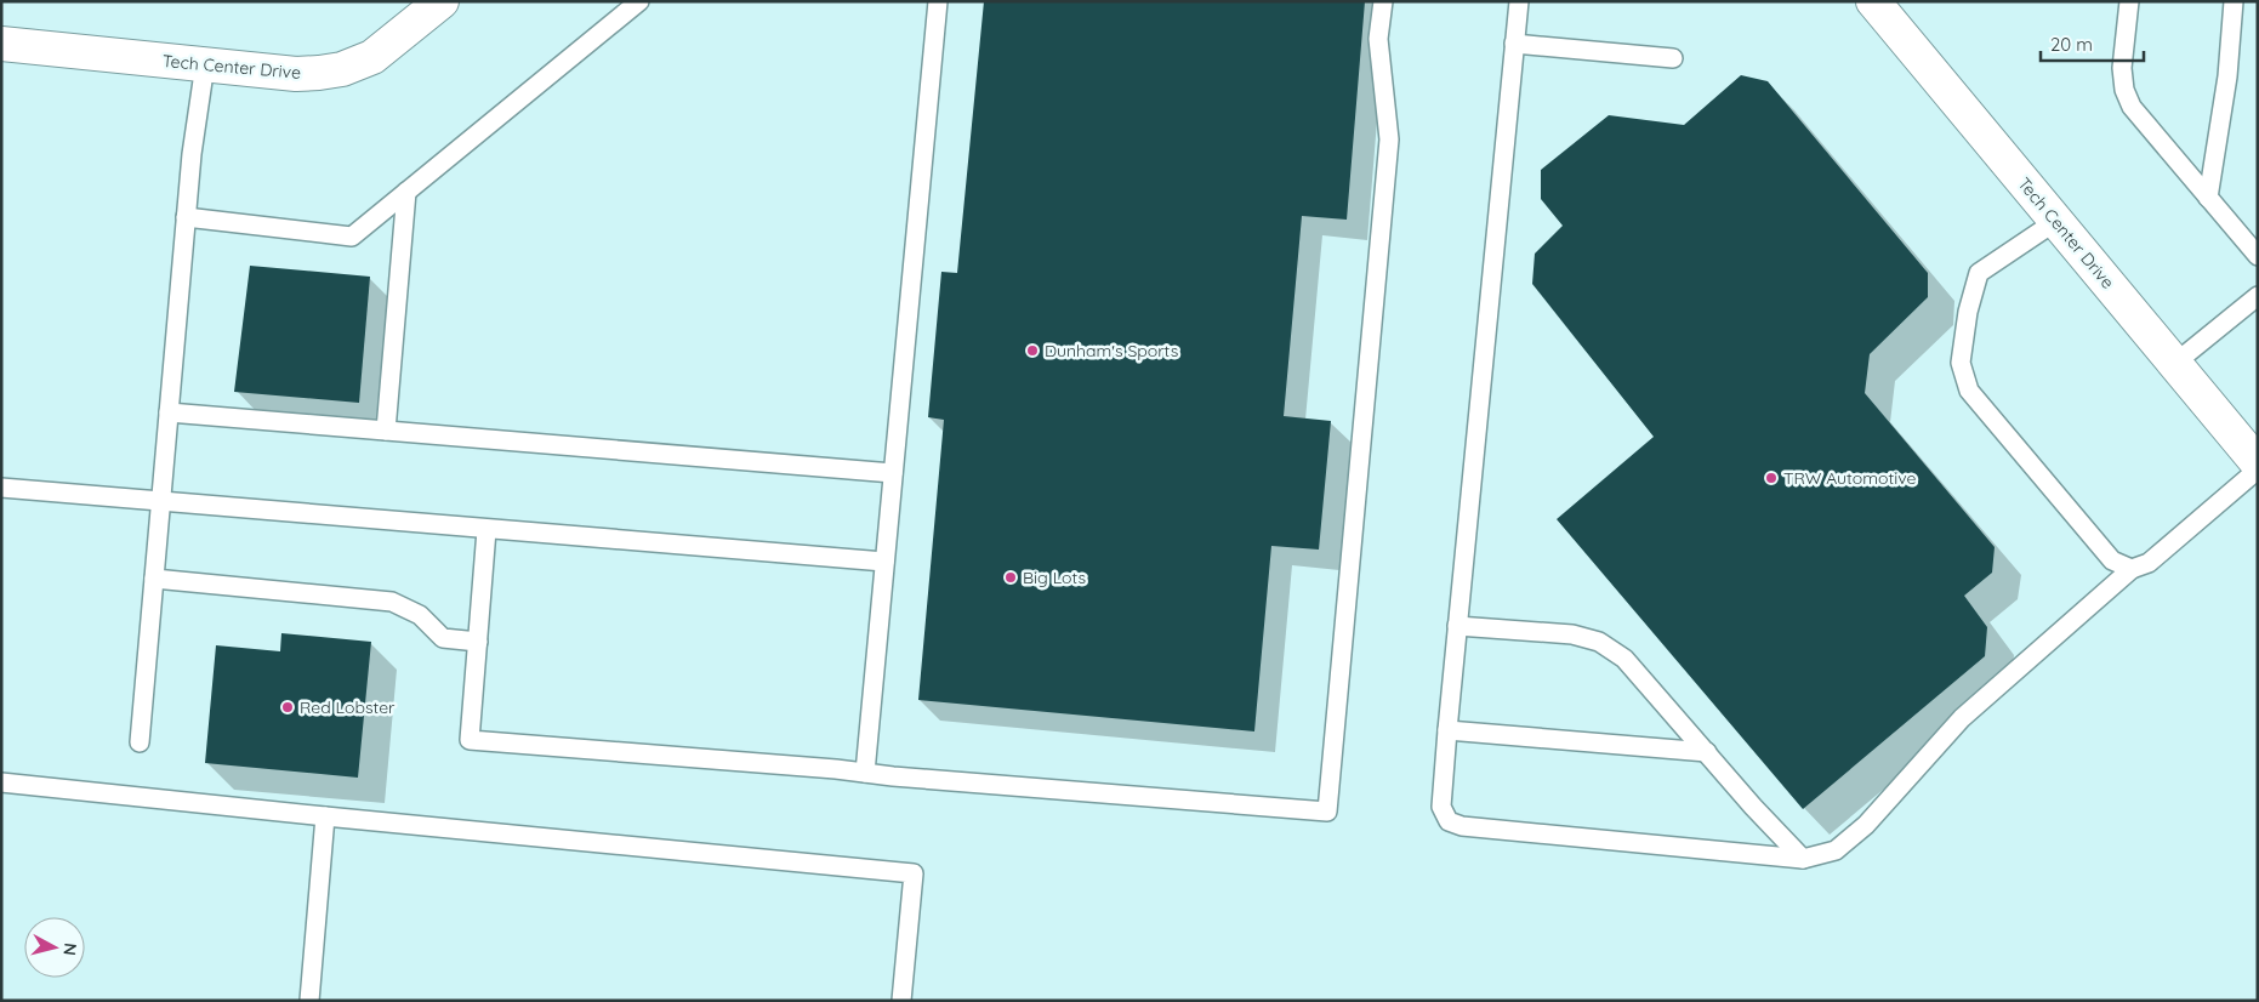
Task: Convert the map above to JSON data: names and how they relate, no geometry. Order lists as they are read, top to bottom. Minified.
{"streets":{"street":["Tech Center Drive"]},"places":["Dunham's Sports","TRW Automotive","Big Lots","Red Lobster"],"scale_bar":"20 m","north":"right"}
